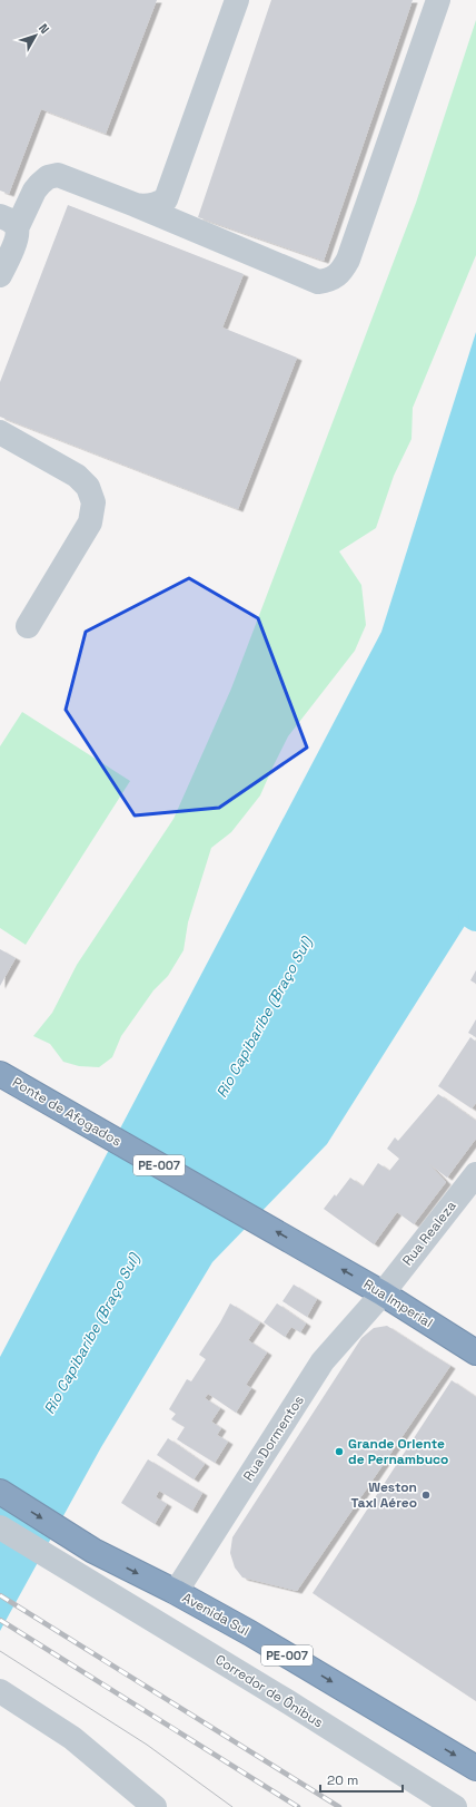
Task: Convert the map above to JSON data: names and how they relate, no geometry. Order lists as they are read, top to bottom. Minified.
{"streets":{"highway":["Ponte de Afogados","PE-007","Rua Imperial","Avenida Sul"],"street":["Rua Realeza","Rua Dormentos","Corredor de Ônibus"]},"crossings":[["Ponte de Afogados","Rua Imperial"],["Rua Realeza","Rua Imperial"],["Rua Realeza","Rua Dormentos"],["Rua Imperial","Rua Dormentos"],["Rua Dormentos","Avenida Sul"]],"one_way":["Ponte de Afogados","Rua Imperial","Avenida Sul"],"water":["Rio Capibaribe (Braço Sul)"],"places":["Grande Oriente de Pernambuco","Weston Taxi Aéreo"],"scale_bar":"20 m","north":"top right"}
